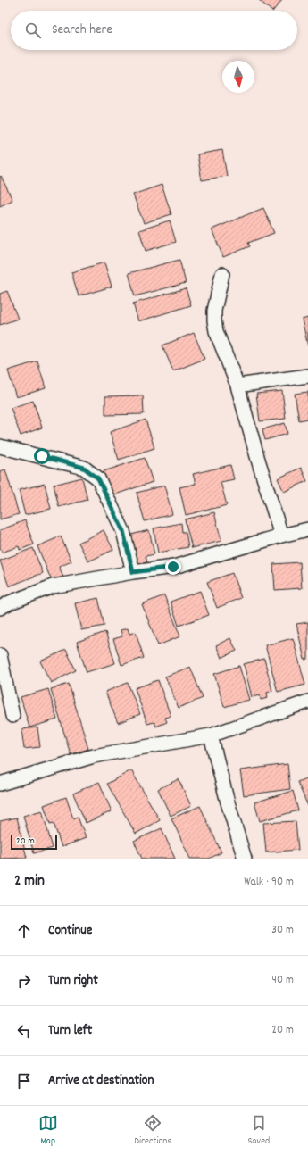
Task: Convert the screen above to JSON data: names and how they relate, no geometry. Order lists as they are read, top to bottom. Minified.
{"scale_bar":"20 m","north":"bottom","page":{"search":"Search here","scale":"20 m","heading":["2 min","Walk · 90 m"],"list":[["Continue","30 m"],["Turn right","40 m"],["Turn left","20 m"],"Arrive at destination"],"nav":["Map","Directions","Saved"]}}
